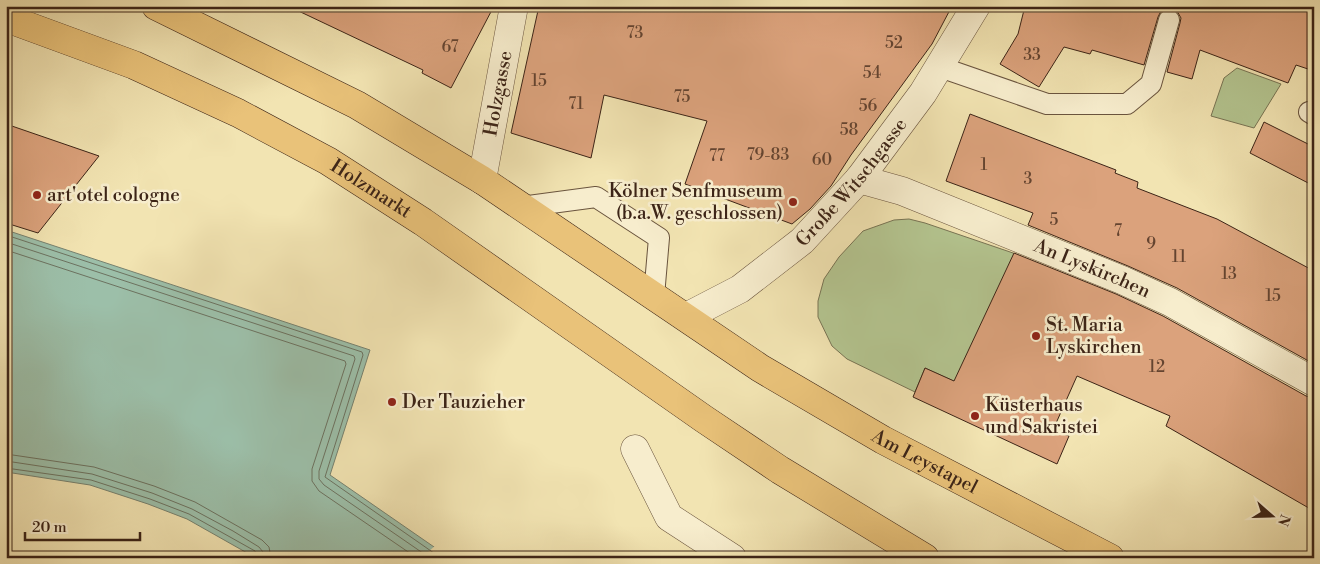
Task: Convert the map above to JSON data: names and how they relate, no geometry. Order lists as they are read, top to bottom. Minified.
{"streets":{"main road":["Holzmarkt","Am Leystapel"],"street":["Holzgasse","Große Witschgasse","An Lyskirchen"]},"crossings":[["Große Witschgasse","An Lyskirchen"],["Große Witschgasse","Am Leystapel"]],"places":["art'otel cologne","Kölner Senfmuseum (b.a.W. geschlossen)","St. Maria Lyskirchen","Der Tauzieher","Küsterhaus und Sakristei"],"house_numbers":["73","52","67","33","54","15","75","71","56","58","79-83","77","60","1","3","5","7","9","11","13","15","12"],"scale_bar":"20 m","north":"right"}
